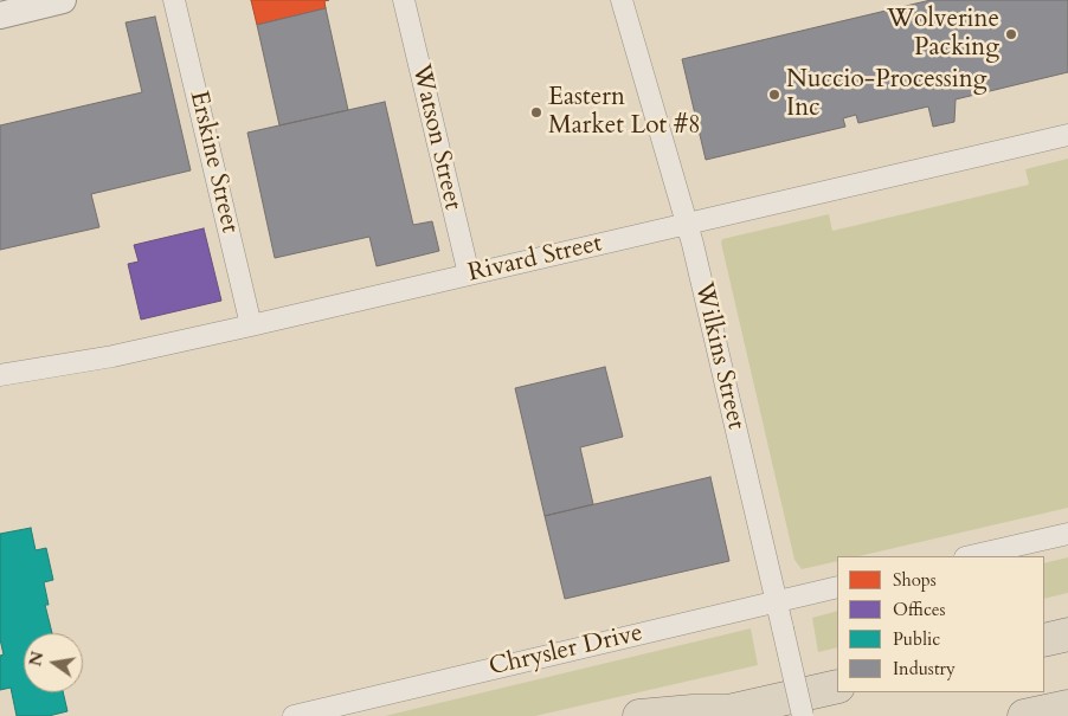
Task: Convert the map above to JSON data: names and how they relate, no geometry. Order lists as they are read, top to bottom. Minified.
{"streets":{"street":["Watson Street","Erskine Street","Rivard Street","Wilkins Street","Chrysler Drive"]},"crossings":[["Watson Street","Rivard Street"],["Erskine Street","Rivard Street"],["Rivard Street","Wilkins Street"],["Wilkins Street","Chrysler Drive"]],"places":["Wolverine Packing","Nuccio-Processing Inc","Eastern Market Lot #8"],"legend":["Shops","Offices","Public","Industry"],"north":"left"}
